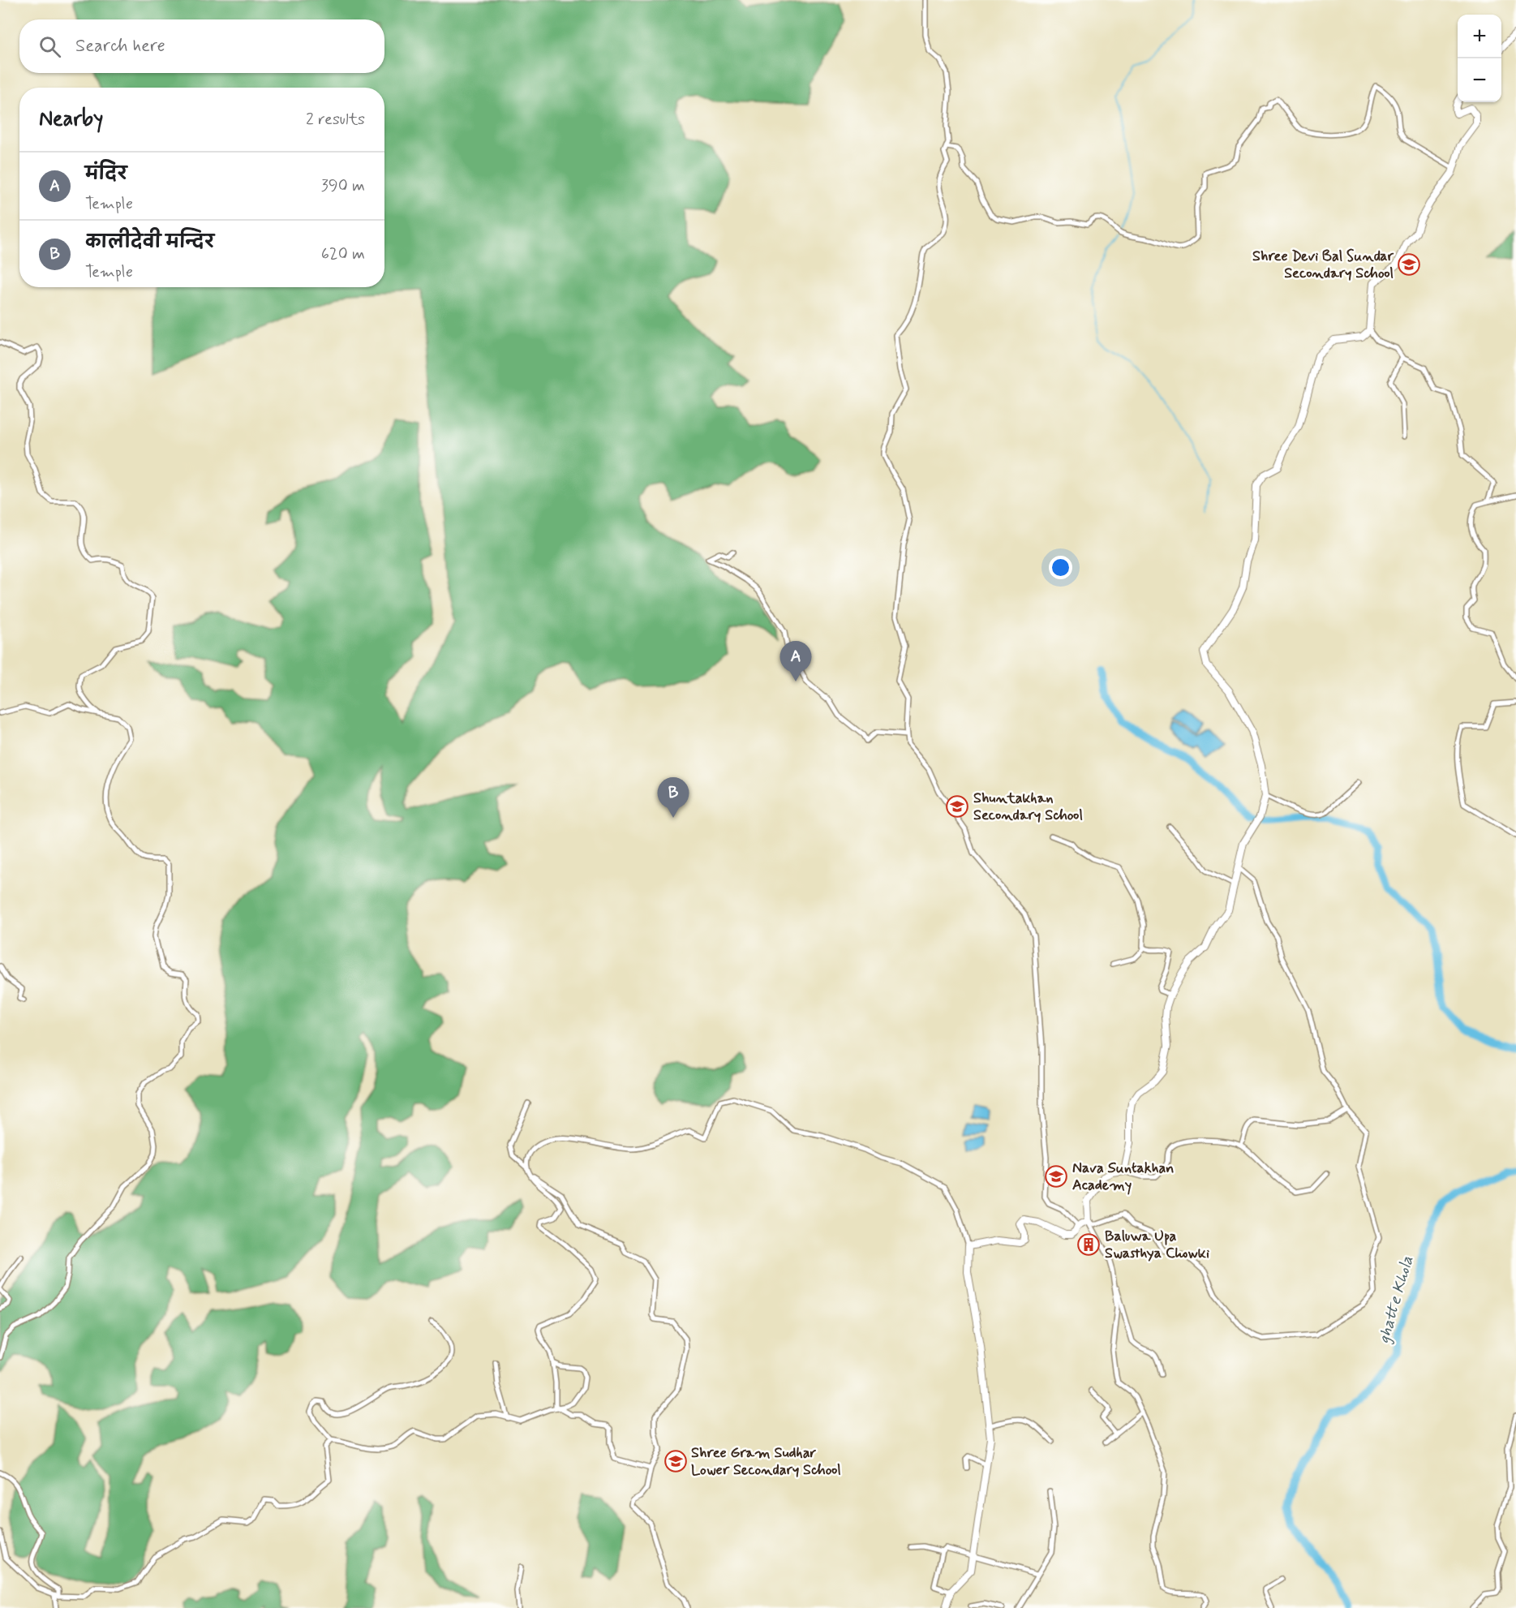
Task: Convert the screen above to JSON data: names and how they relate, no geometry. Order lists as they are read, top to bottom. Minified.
{"water":["ghatte Khola"],"places":{"school or university":["Shree Devi Bal Sundar Secondary School","Shuntakhan Secondary School","Nava Suntakhan Academy","Shree Gram Sudhar Lower Secondary School"],"building":["Baluwa Upa Swasthya Chowki"]},"page":{"map_buttons":["+","−"],"search":"Search here","heading":["Nearby","2 results"],"list":[{"mark":"A","name":"मंदिर","note":"Temple","value":"390 m"},{"mark":"B","name":"कालीदेवी मन्दिर","note":"Temple","value":"620 m"}],"pins":["A","B"]}}
